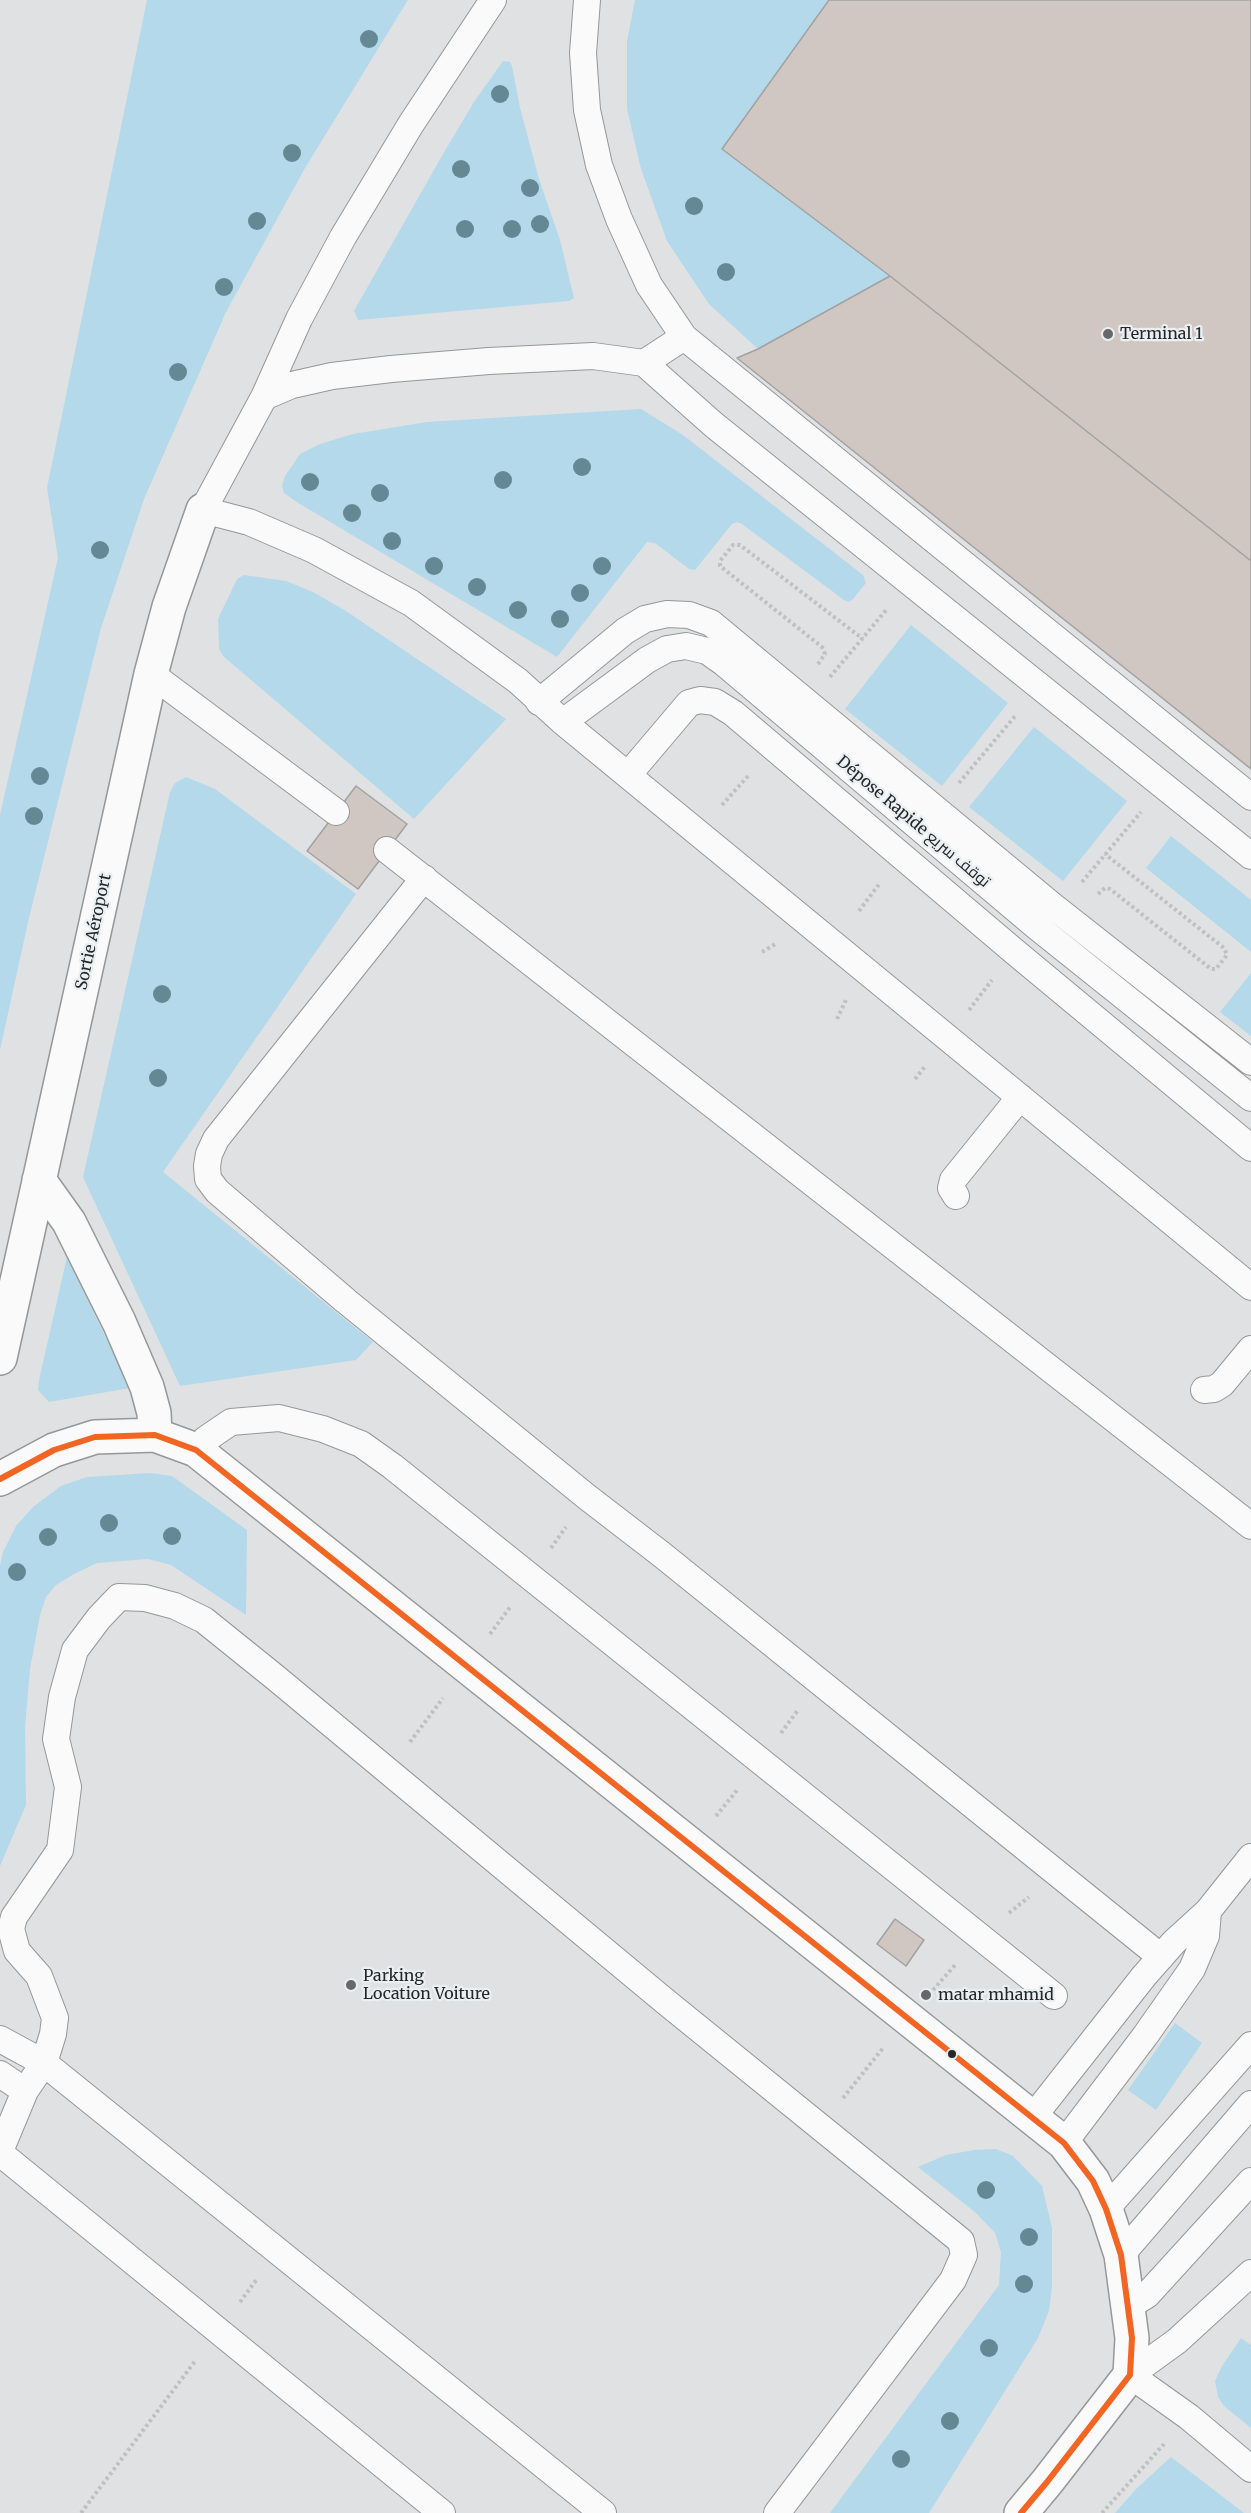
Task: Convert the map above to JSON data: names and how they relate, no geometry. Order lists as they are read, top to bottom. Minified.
{"streets":{"street":["Sortie Aéroport"],"lane":["Dépose Rapide توقف سريع"]},"places":["Terminal 1","Parking Location Voiture","matar mhamid"]}
